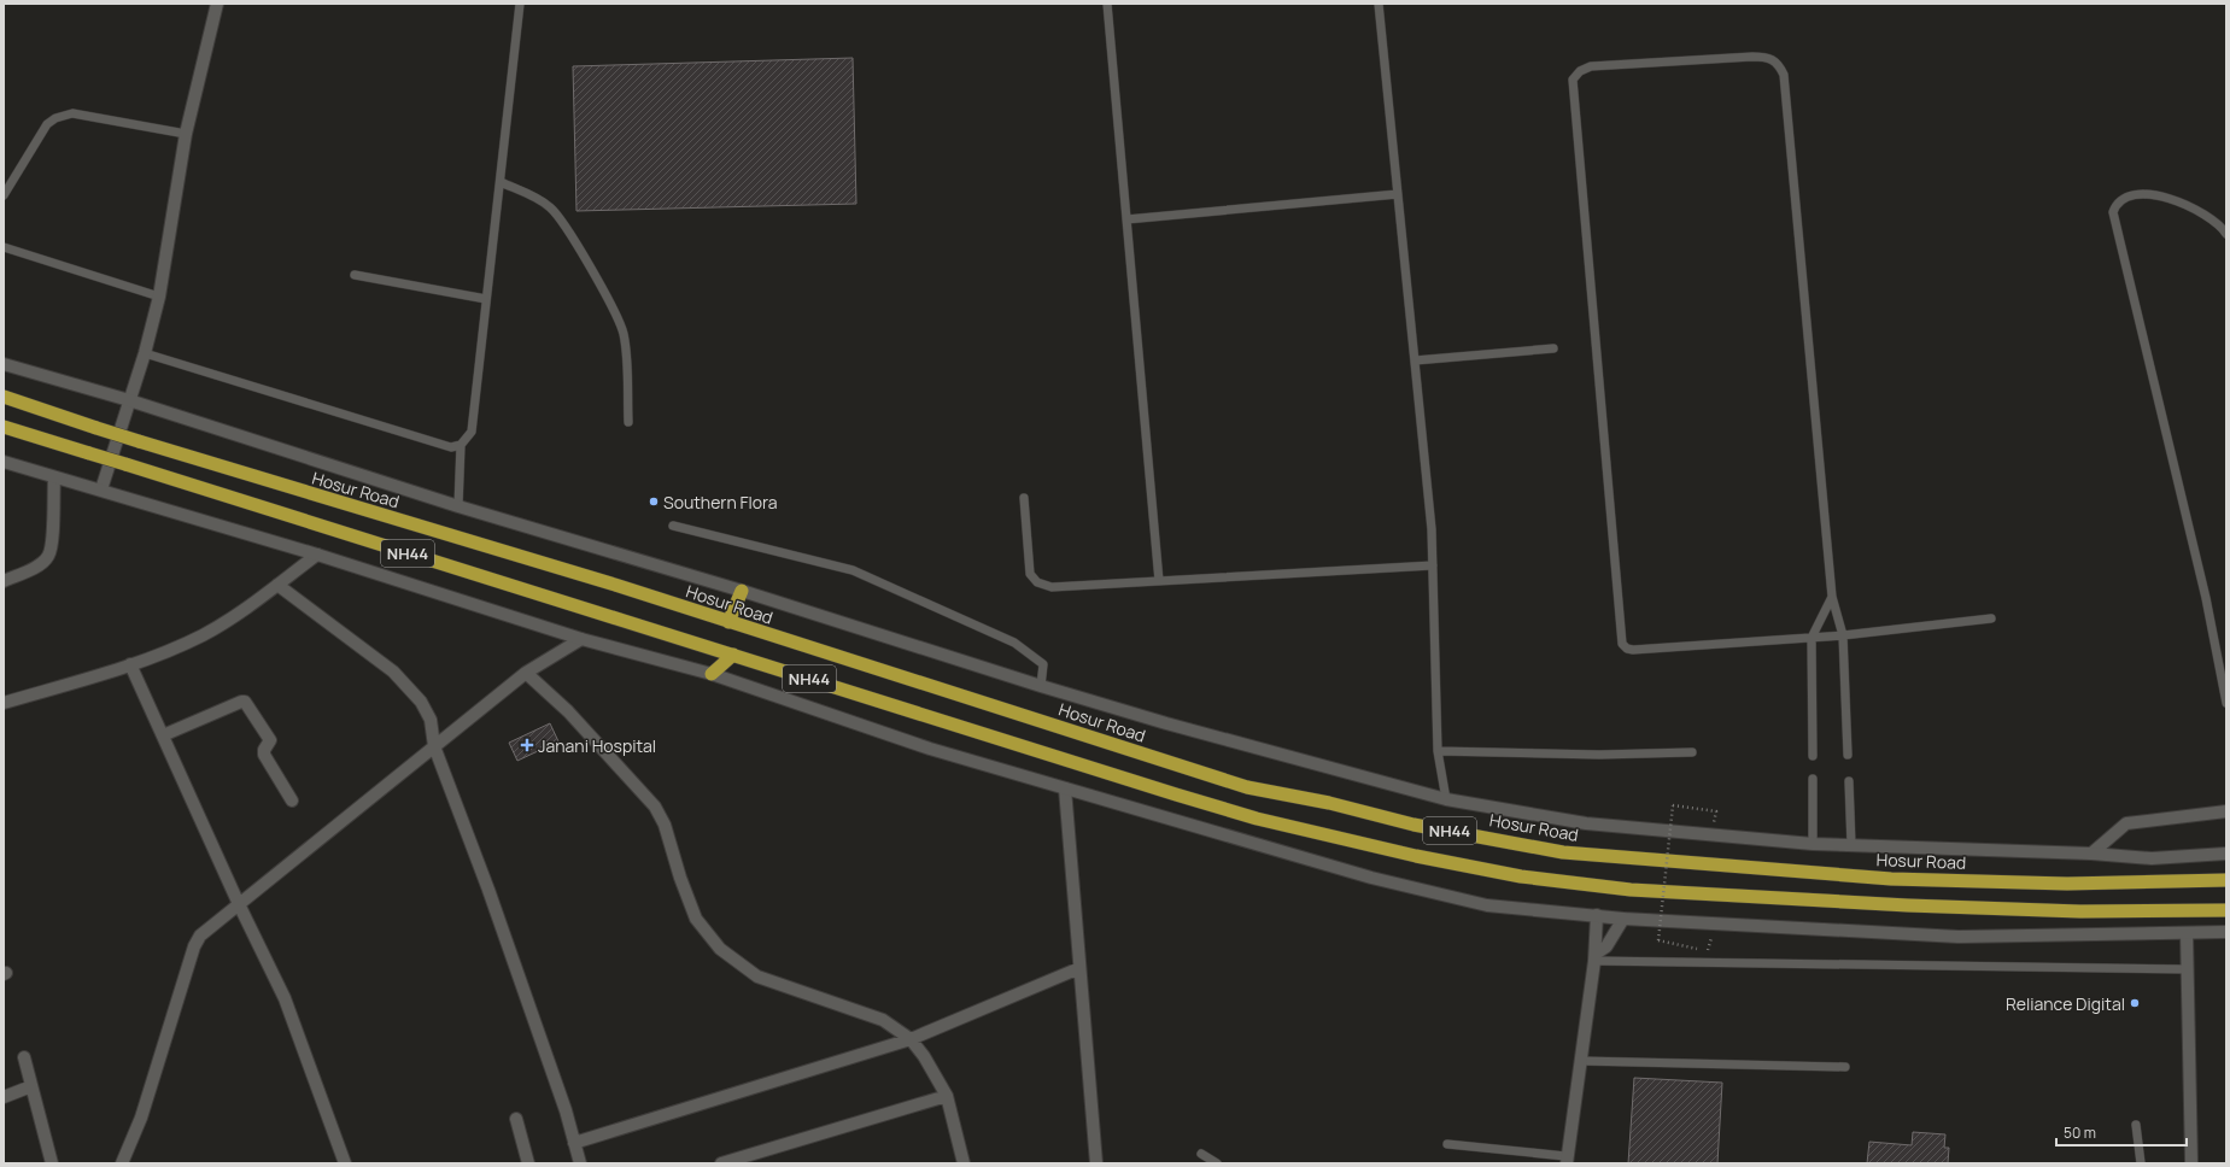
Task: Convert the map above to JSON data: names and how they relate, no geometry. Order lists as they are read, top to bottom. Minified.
{"streets":{"highway":["Hosur Road","NH44"]},"places":{"other":["Southern Flora","Reliance Digital"],"health":["Janani Hospital"]},"scale_bar":"50 m"}
